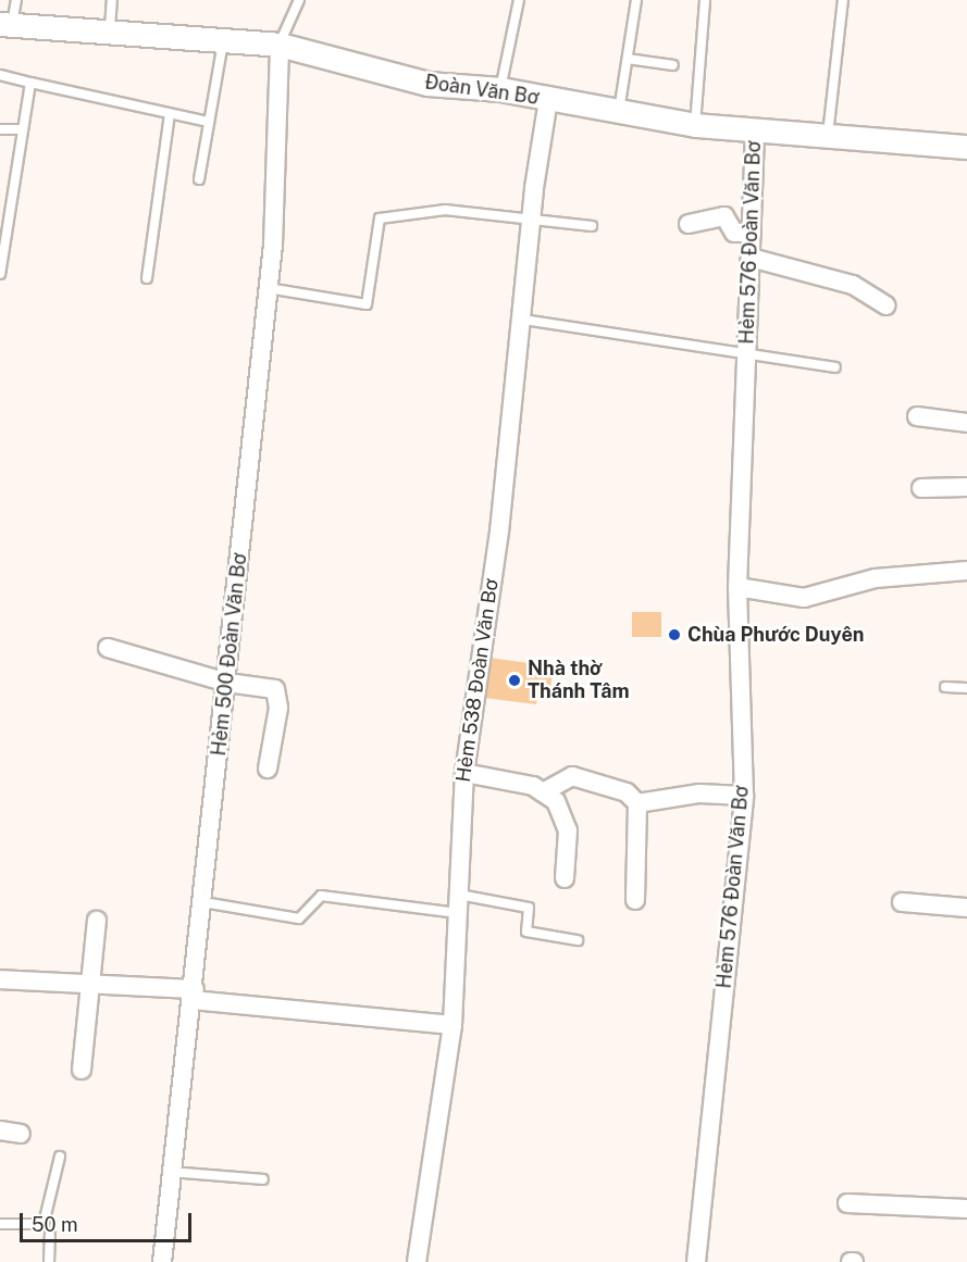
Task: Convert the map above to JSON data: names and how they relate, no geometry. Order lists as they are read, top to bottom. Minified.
{"streets":{"street":["Đoàn Văn Bơ","Hẻm 576 Đoàn Văn Bơ","Hẻm 500 Đoàn Văn Bơ","Hẻm 538 Đoàn Văn Bơ"]},"crossings":[["Đoàn Văn Bơ","Hẻm 576 Đoàn Văn Bơ"],["Đoàn Văn Bơ","Hẻm 500 Đoàn Văn Bơ"],["Đoàn Văn Bơ","Hẻm 538 Đoàn Văn Bơ"]],"places":["Chùa Phước Duyên","Nhà thờ Thánh Tâm"],"scale_bar":"50 m"}
